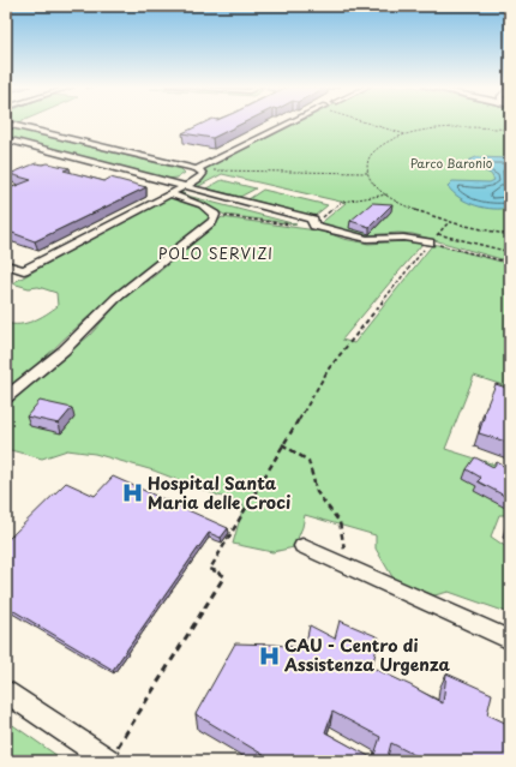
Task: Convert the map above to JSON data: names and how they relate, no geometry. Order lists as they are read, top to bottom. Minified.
{"districts":["POLO SERVIZI"],"parks":["Parco Baronio"],"places":{"hospital":["Hospital Santa Maria delle Croci","CAU - Centro di Assistenza Urgenza"]}}
